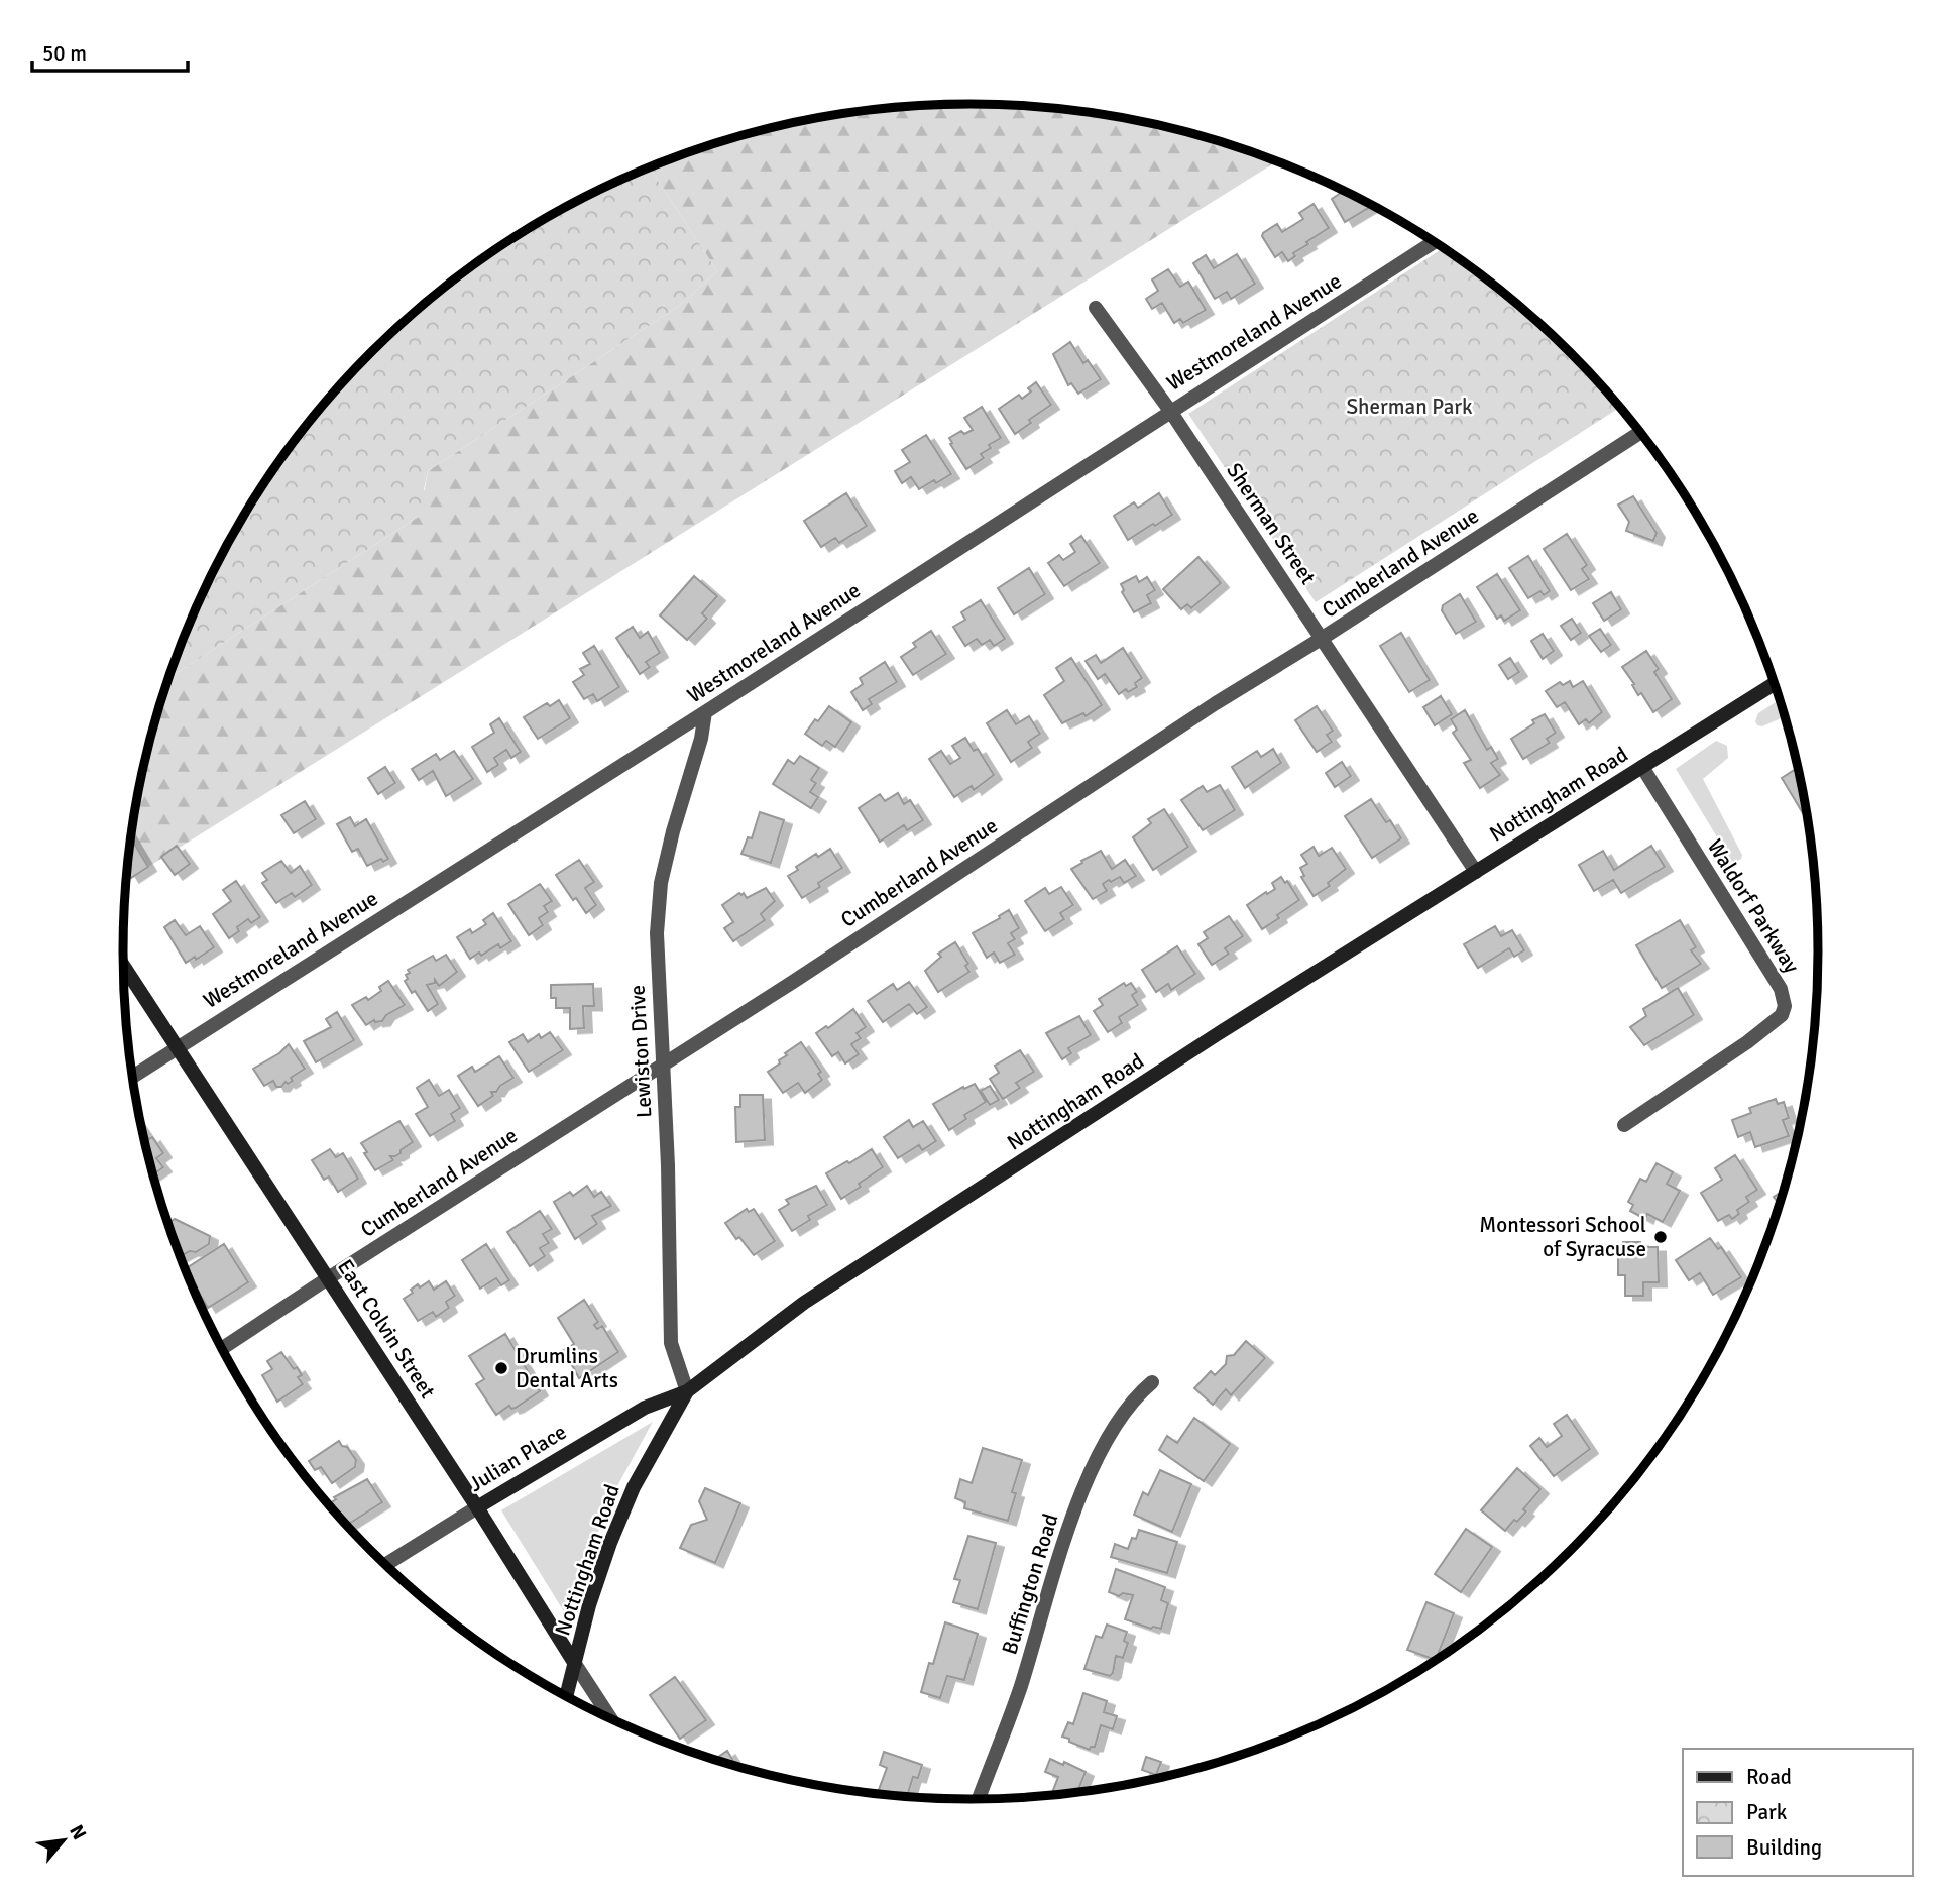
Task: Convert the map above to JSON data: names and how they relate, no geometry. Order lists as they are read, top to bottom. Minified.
{"streets":{"street":["Westmoreland Avenue","Sherman Street","Cumberland Avenue","Nottingham Road","Waldorf Parkway","Lewiston Drive","East Colvin Street","Julian Place","Buffington Road"]},"crossings":[["Westmoreland Avenue","Sherman Street"],["Westmoreland Avenue","Lewiston Drive"],["Westmoreland Avenue","East Colvin Street"],["Sherman Street","Cumberland Avenue"],["Sherman Street","Nottingham Road"],["Cumberland Avenue","Lewiston Drive"],["Cumberland Avenue","East Colvin Street"],["Nottingham Road","Waldorf Parkway"],["Nottingham Road","Lewiston Drive"],["Nottingham Road","East Colvin Street"],["Nottingham Road","Julian Place"],["Lewiston Drive","Julian Place"],["East Colvin Street","Julian Place"]],"parks":["Sherman Park"],"places":["Montessori School of Syracuse","Drumlins Dental Arts"],"legend":["Road","Park","Building"],"scale_bar":"50 m","north":"top right"}
